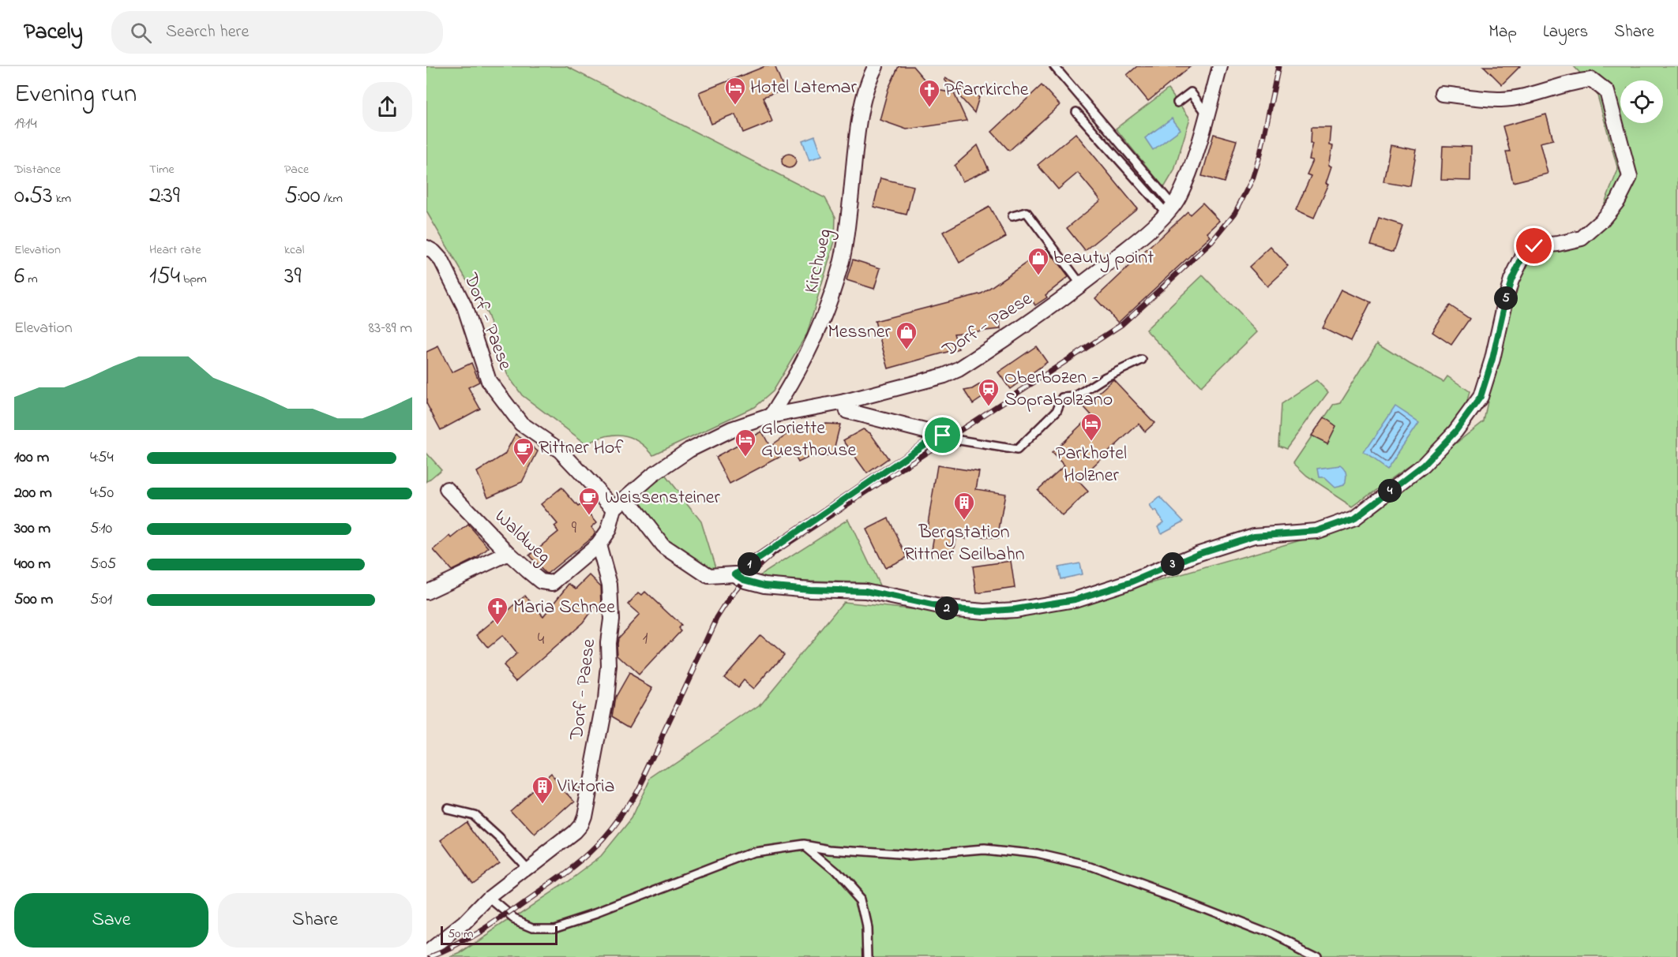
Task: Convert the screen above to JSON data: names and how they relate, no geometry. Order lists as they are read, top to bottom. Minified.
{"streets":{"street":["Kirchweg","Dorf - Paese","Waldweg"]},"crossings":[["Kirchweg","Dorf - Paese"],["Dorf - Paese","Waldweg"]],"places":{"hotel":["Hotel Latemar","Parkhotel Holzner","Gloriette Guesthouse"],"church":["Pfarrkirche","Maria Schnee"],"shop":["beauty point","Messner"],"station":["Oberbozen - Soprabolzano"],"cafe":["Rittner Hof","Weissensteiner"],"building":["Bergstation Rittner Seilbahn","Viktoria"]},"house_numbers":["9","1","4"],"scale_bar":"50 m","page":{"header":"Pacely","search":"Search here","nav":["Map","Layers","Share"],"heading":["Evening run","19:14"],"stats":[["Distance","0.53 km"],["Time","2:39"],["Pace","5:00 /km"],["Elevation","6 m"],["Heart rate","154 bpm"],["kcal","39"]],"pins":["5","4","1","3","2"],"chart":["Elevation","83–89 m"],"list":[{"name":"100 m","note":"4:54"},{"name":"200 m","note":"4:50"},{"name":"300 m","note":"5:10"},{"name":"400 m","note":"5:05"},{"name":"500 m","note":"5:01"}],"buttons":["Save","Share"],"scale":"50 m"}}
